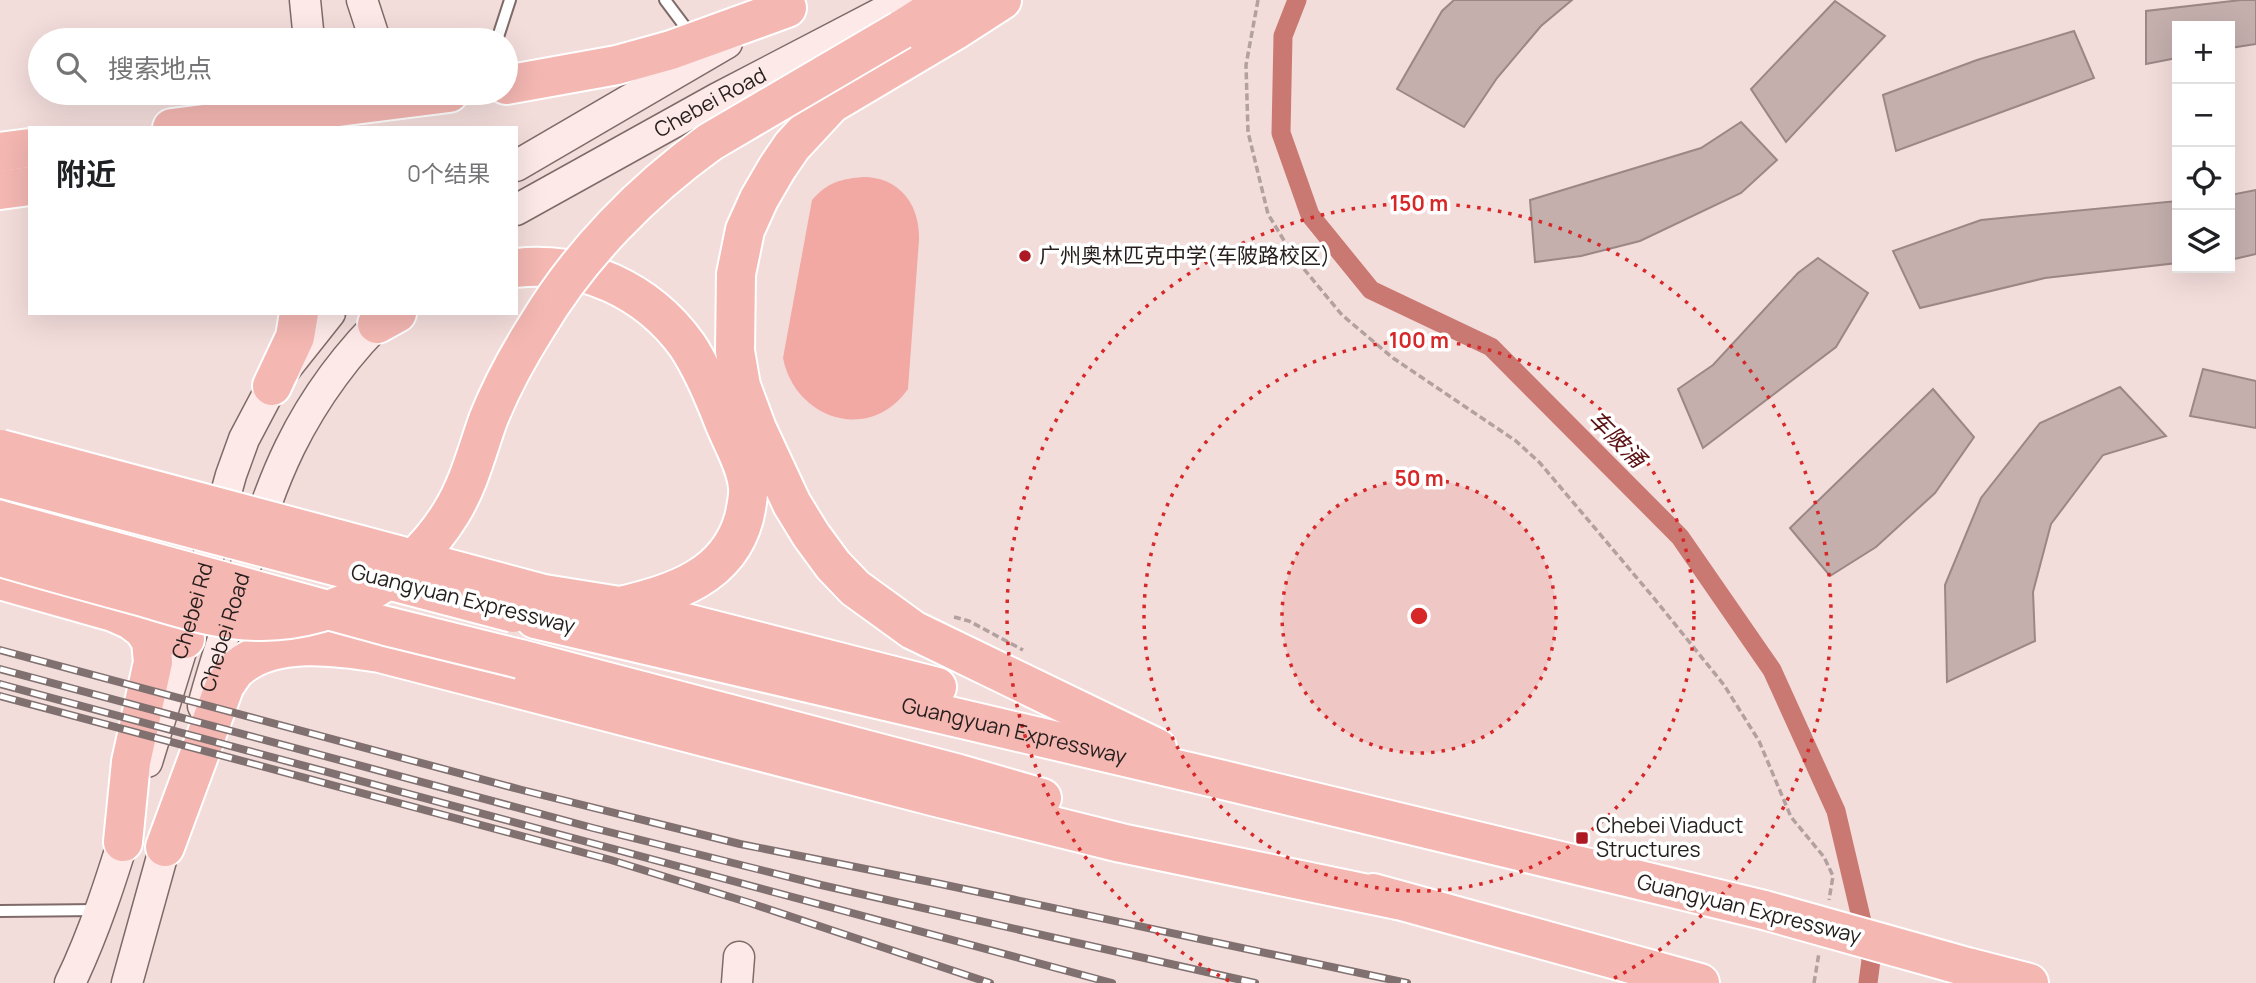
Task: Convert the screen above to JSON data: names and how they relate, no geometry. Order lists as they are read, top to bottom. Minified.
{"streets":{"highway":["Guangyuan Expressway"],"main road":["Chebei Road","Chebei Rd"]},"crossings":[["Chebei Road","Chebei Rd"]],"water":["车陂涌"],"places":{"other":["广州奥林匹克中学(车陂路校区)"],"transit":["Chebei Viaduct Structures"]},"page":{"map_buttons":["+","−"],"search":"搜索地点","heading":["附近","0个结果"]},"rings":["150 m","100 m","50 m"]}
